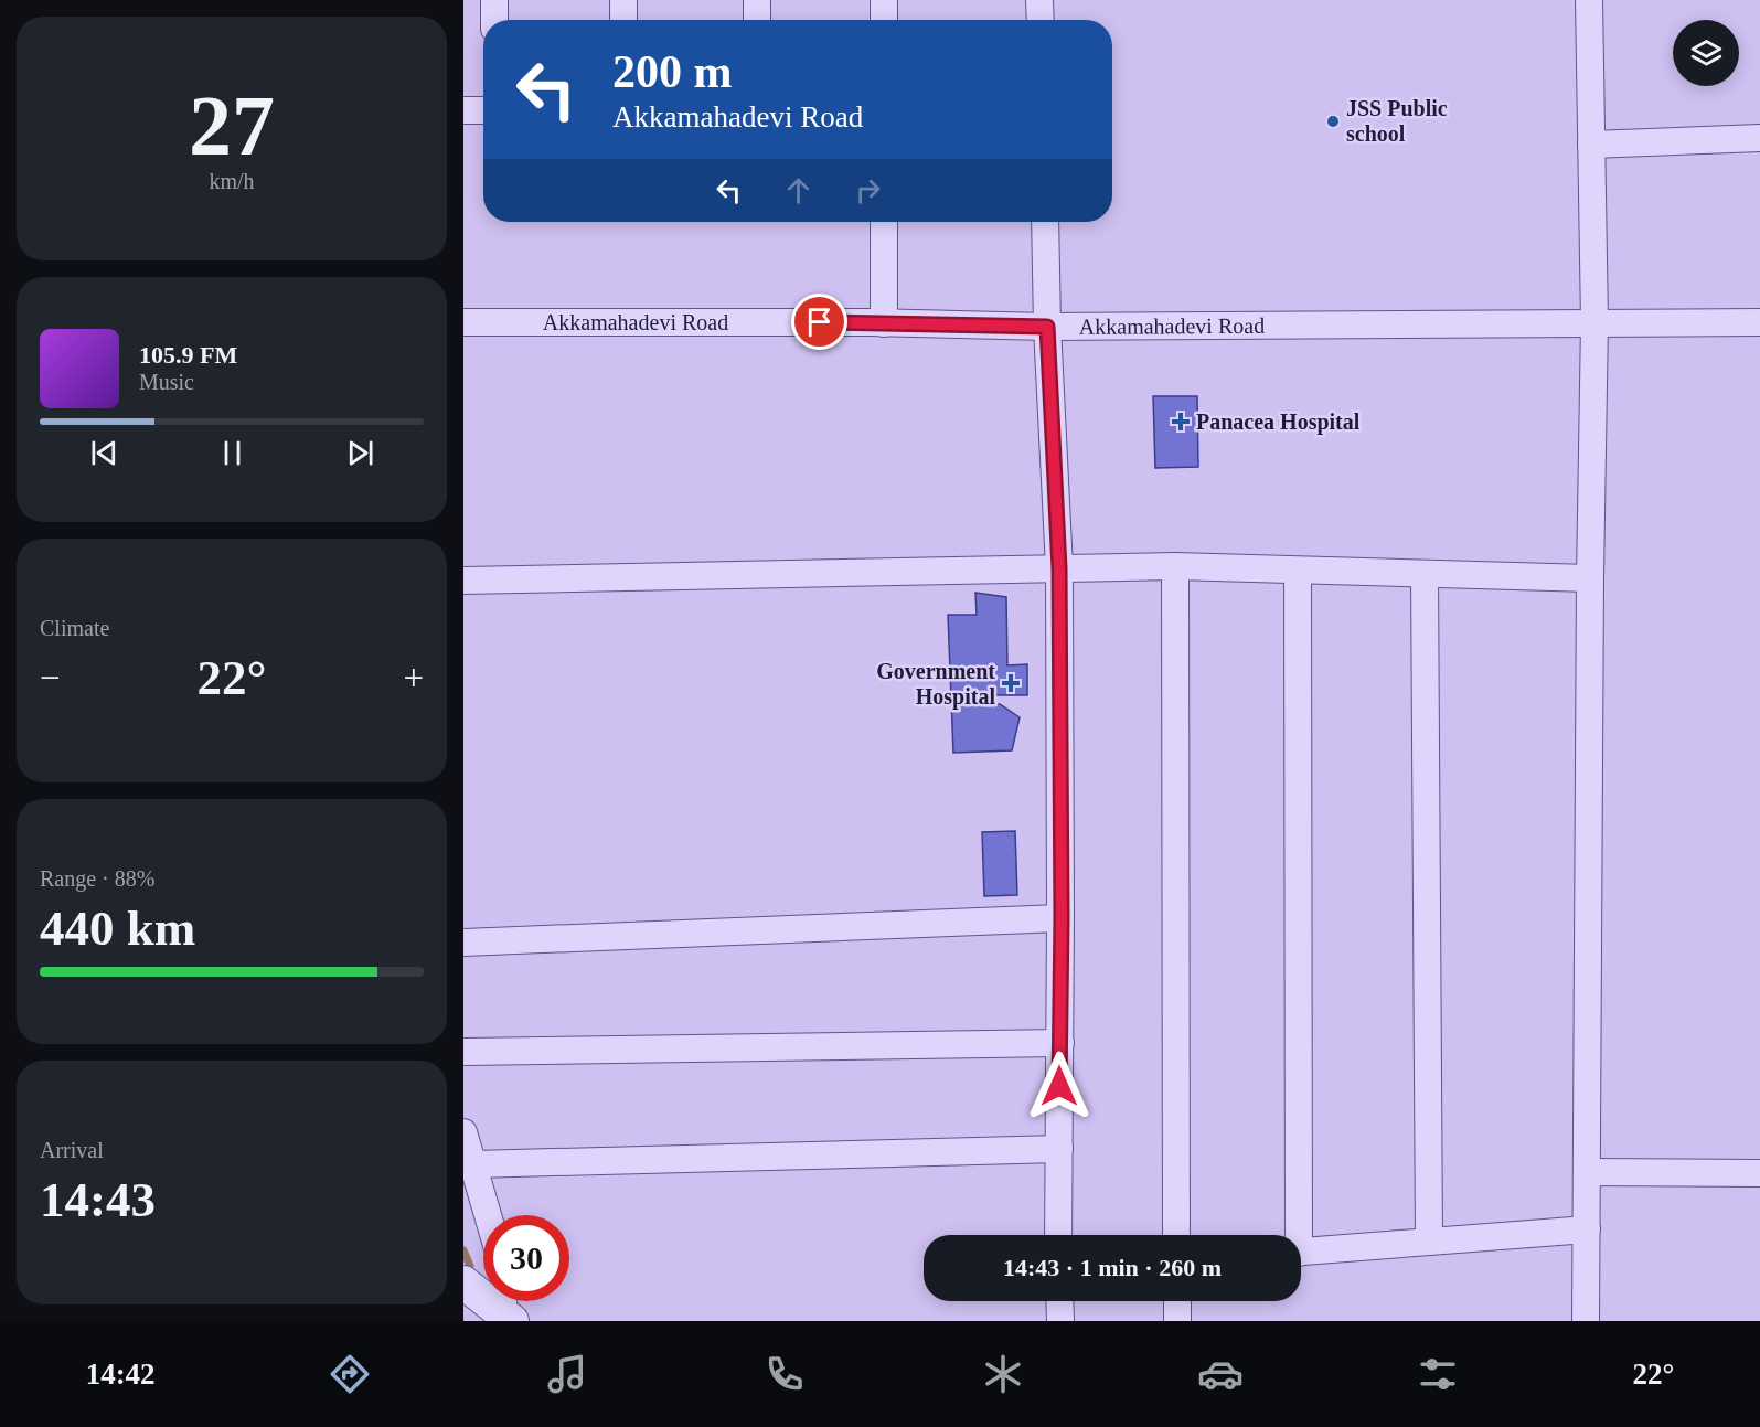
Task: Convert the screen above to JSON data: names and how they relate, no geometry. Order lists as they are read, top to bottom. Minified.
{"streets":{"street":["Akkamahadevi Road"]},"places":{"other":["JSS Public school"],"health":["Panacea Hospital","Government Hospital"]},"page":{"tile":[["27","km/h"],"Climate",["Range · 88%","440 km"],["Arrival","14:43"]],"turn":["200 m","Akkamahadevi Road"],"song":["105.9 FM","Music"],"heat":["−","22°","+"],"limit":"30","trip":"14:43 · 1 min · 260 m","tabs":["14:42","22°"]}}
